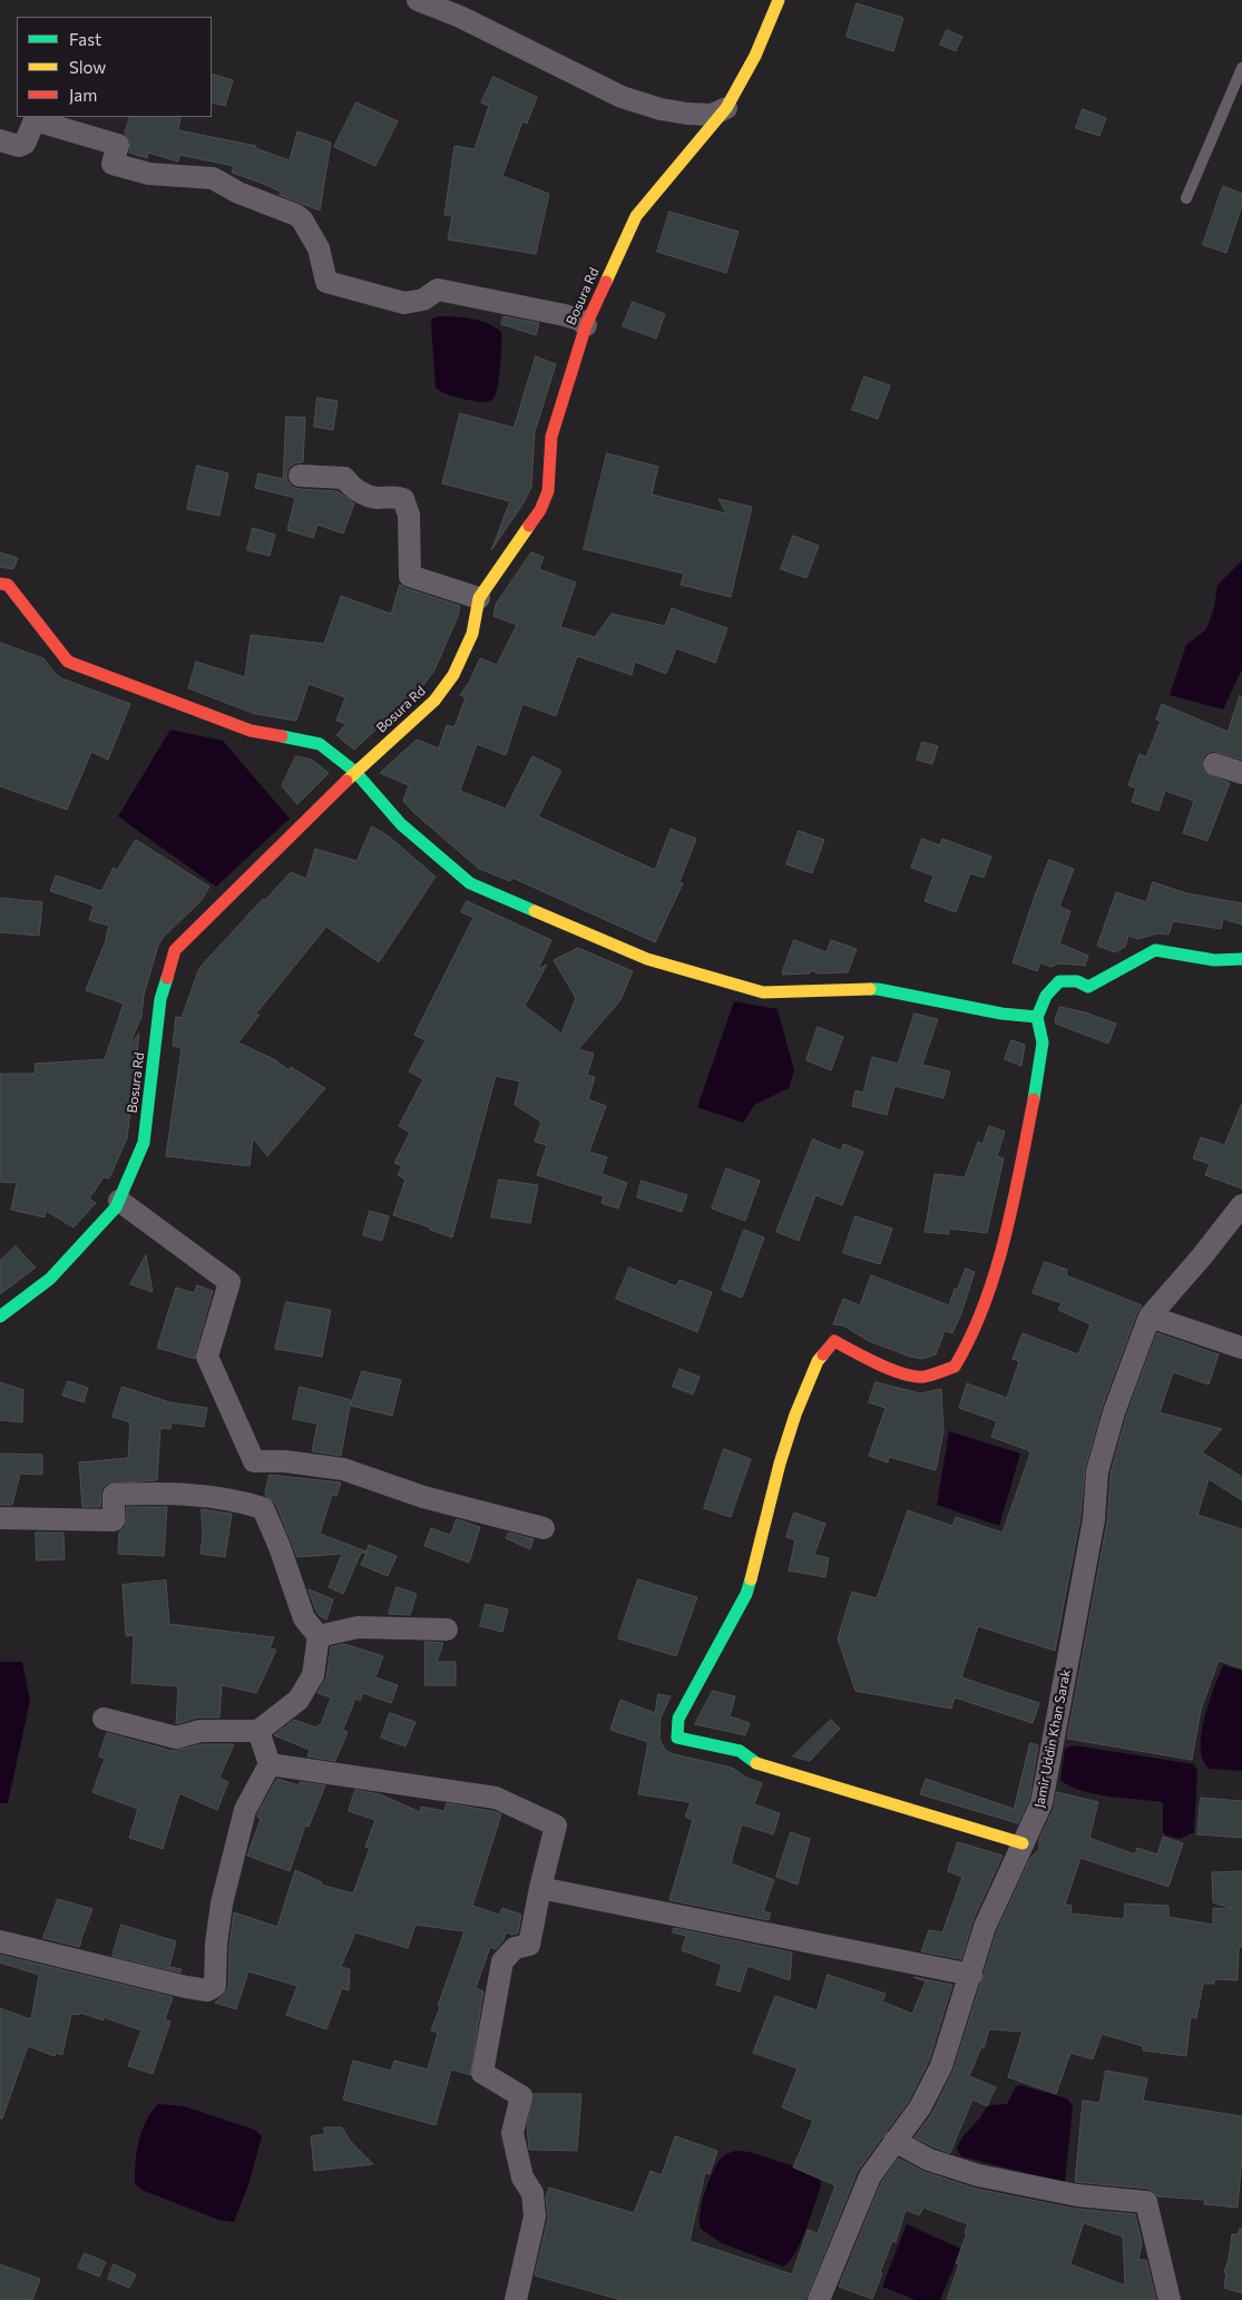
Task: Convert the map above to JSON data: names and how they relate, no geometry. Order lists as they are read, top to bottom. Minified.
{"streets":{"street":["Bosura Rd","Jamir Uddin Khan Sarak"]},"legend":["Fast","Slow","Jam"]}
